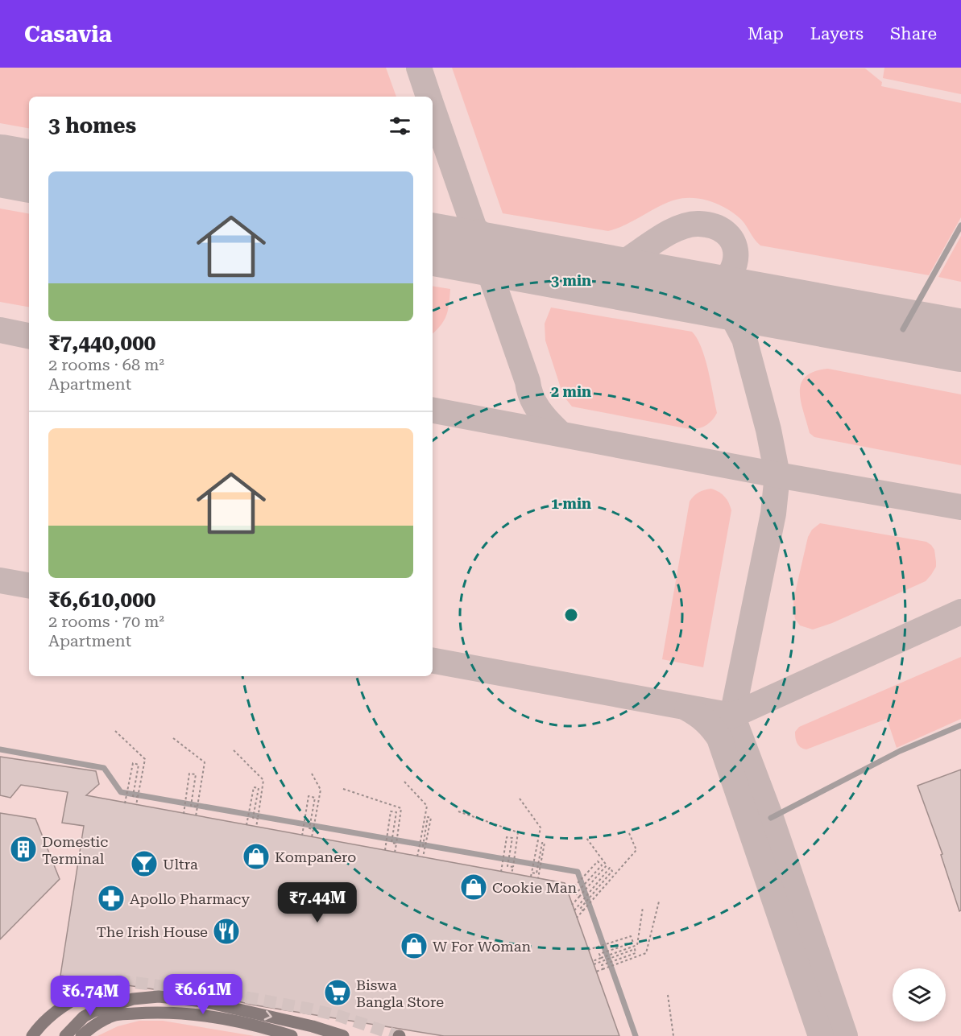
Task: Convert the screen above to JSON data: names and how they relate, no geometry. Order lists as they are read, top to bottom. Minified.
{"places":{"building":["Domestic Terminal"],"shop":["Kompanero","Cookie Man","W For Woman"],"bar":["Ultra"],"pharmacy":["Apollo Pharmacy"],"restaurant":["The Irish House"],"supermarket":["Biswa Bangla Store"]},"page":{"header":"Casavia","nav":["Map","Layers","Share"],"heading":"3 homes","list":[{"name":"₹7,440,000","note":"2 rooms · 68 m² · Apartment"},{"name":"₹6,610,000","note":"2 rooms · 70 m² · Apartment"}],"price":["₹7.44M","₹6.61M","₹6.74M"]},"rings":["3 min","2 min","1 min"]}
